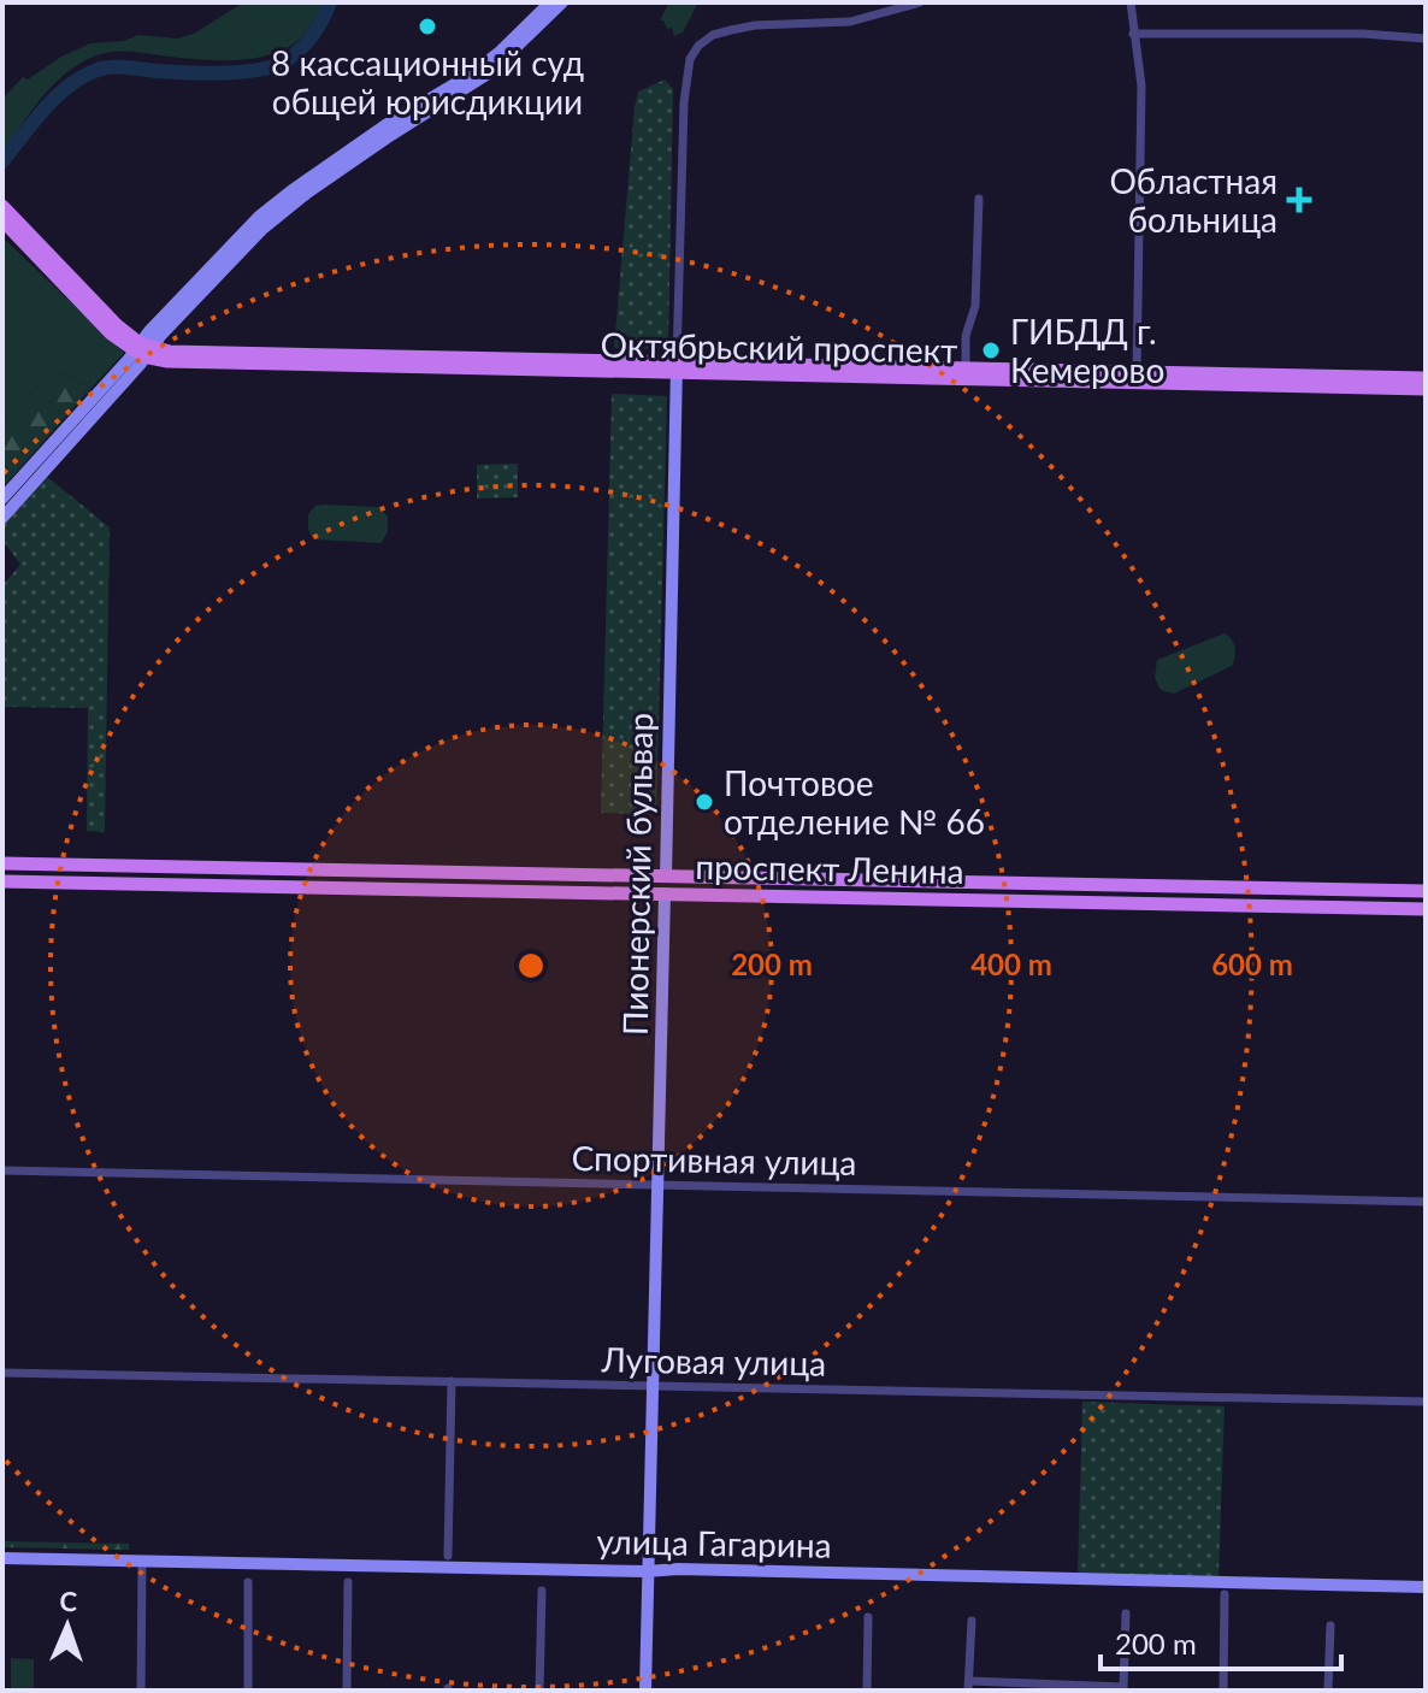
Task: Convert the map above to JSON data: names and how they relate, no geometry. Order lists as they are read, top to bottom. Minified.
{"streets":{"main road":["Октябрьский проспект","проспект Ленина","Пионерский бульвар"],"street":["Спортивная улица","Луговая улица","улица Гагарина"]},"crossings":[["Октябрьский проспект","Пионерский бульвар"],["проспект Ленина","Пионерский бульвар"],["Пионерский бульвар","Спортивная улица"],["Пионерский бульвар","Луговая улица"],["Пионерский бульвар","улица Гагарина"]],"places":{"other":["8 кассационный суд общей юрисдикции","ГИБДД г. Кемерово","Почтовое отделение № 66"],"health":["Областная больница"]},"scale_bar":"200 m","north":"top","rings":["200 m","400 m","600 m"]}
